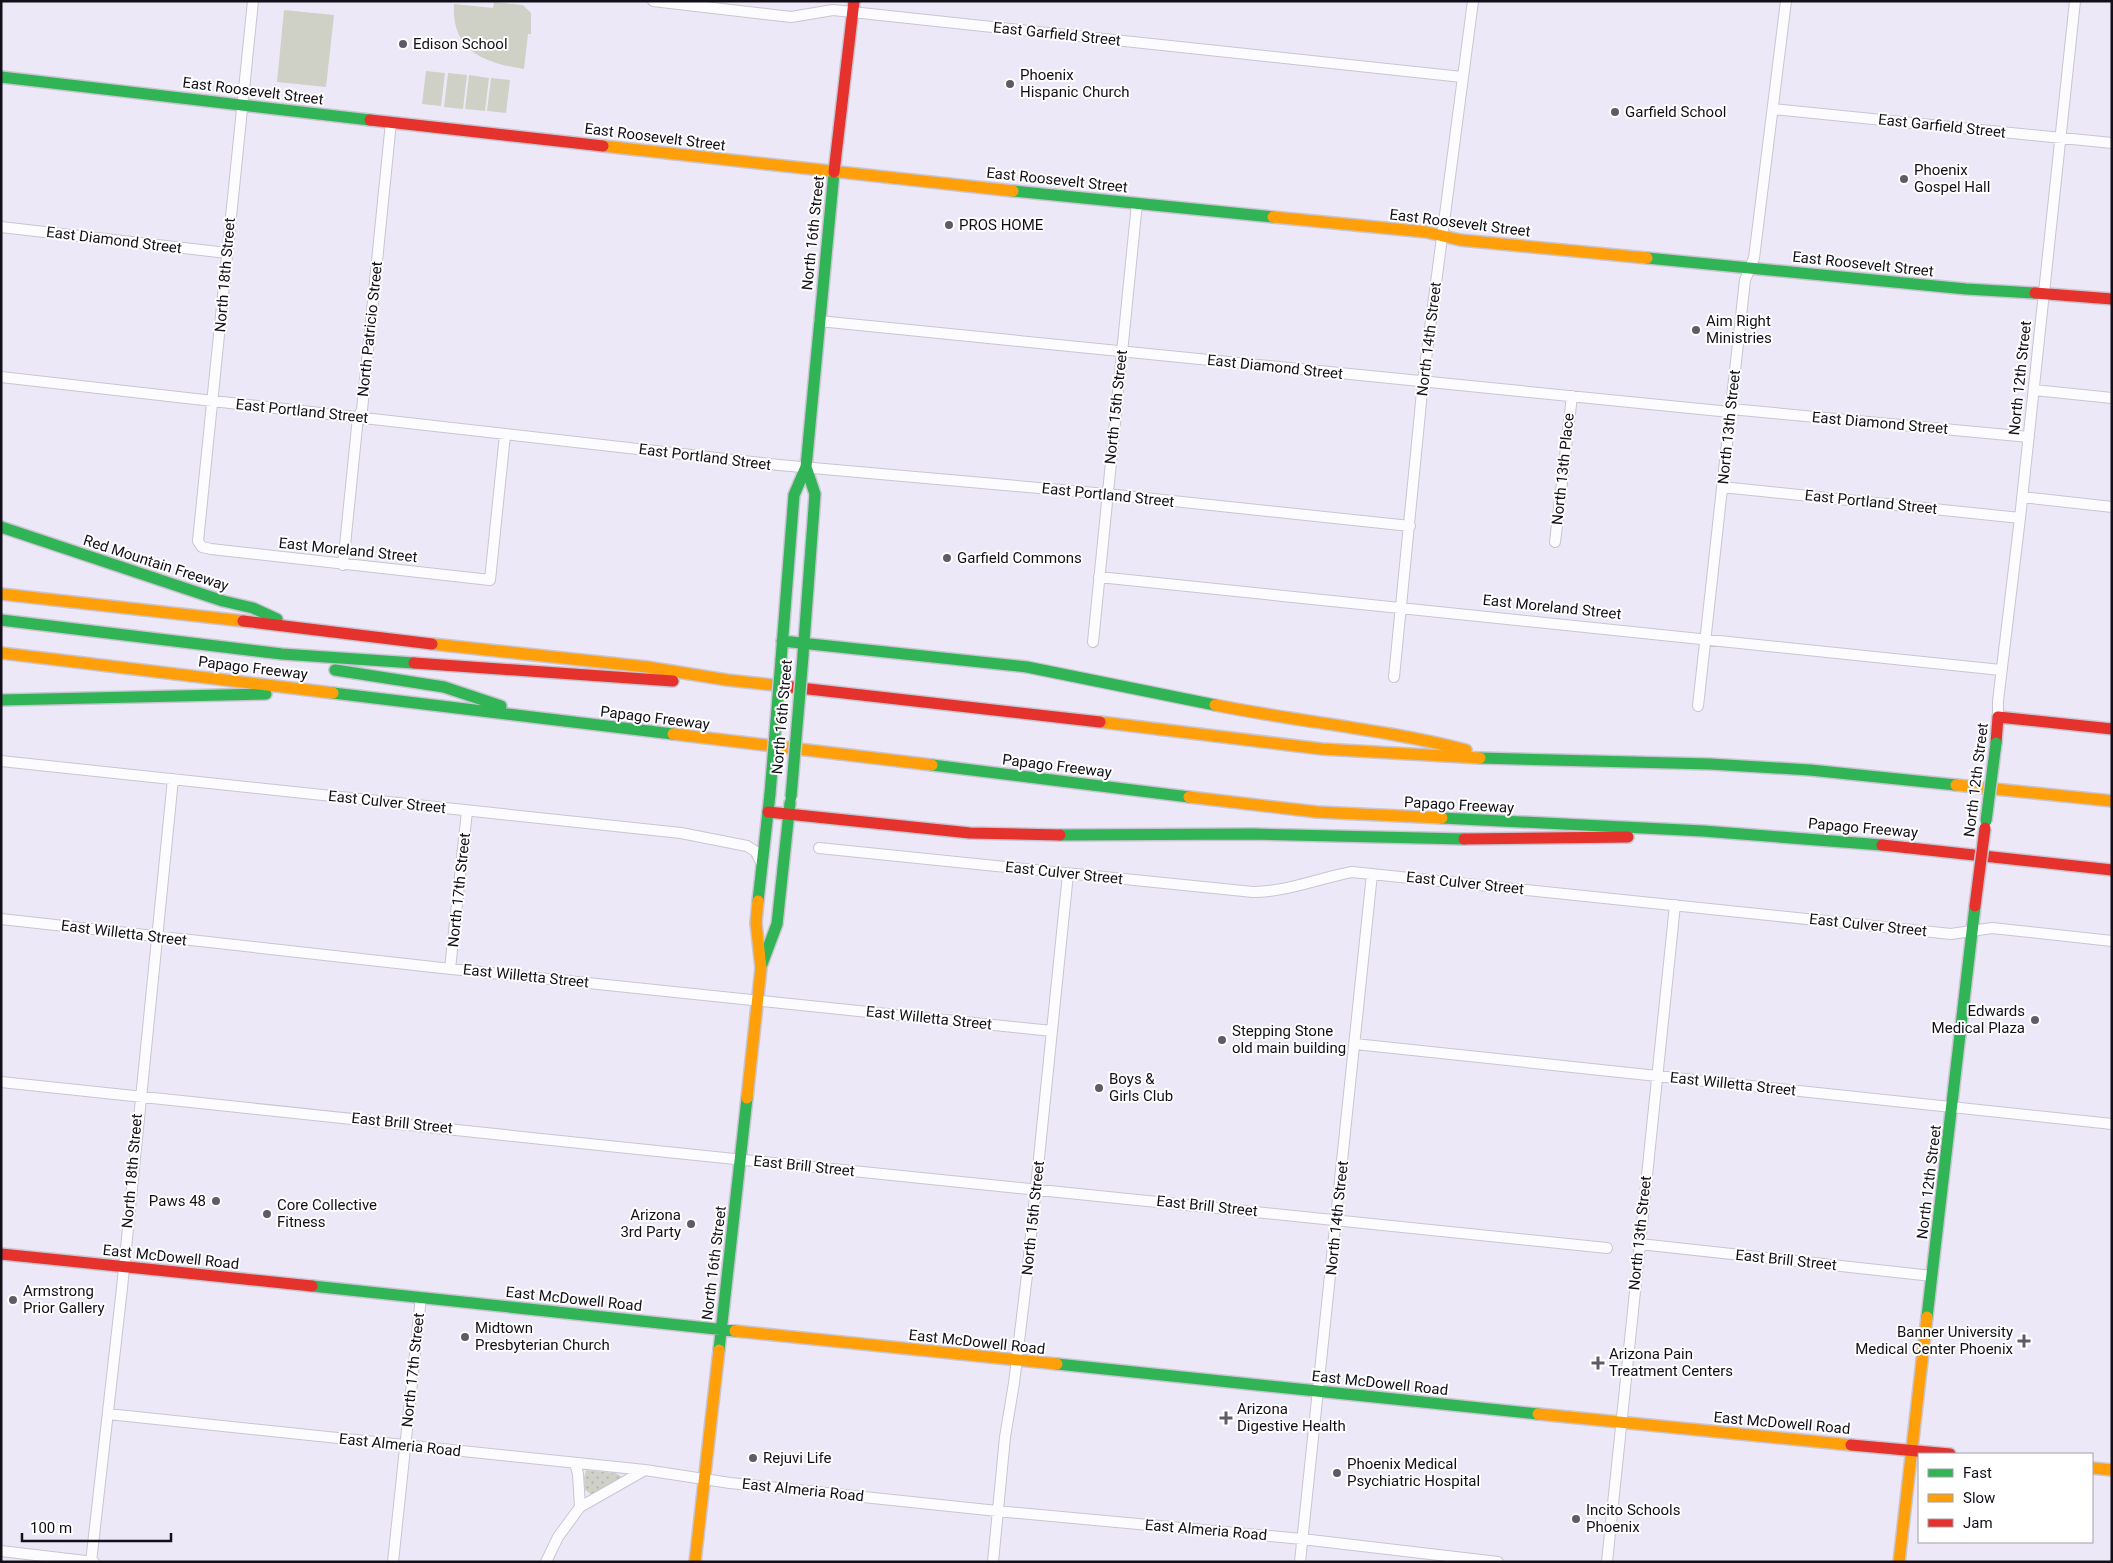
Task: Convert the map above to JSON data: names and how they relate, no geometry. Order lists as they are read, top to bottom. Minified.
{"streets":{"main road":["East Roosevelt Street","North 16th Street","North 12th Street","Red Mountain Freeway","Papago Freeway","East McDowell Road"],"street":["East Garfield Street","East Diamond Street","North 18th Street","North Patricio Street","North 14th Street","North 15th Street","East Portland Street","North 13th Street","North 13th Place","East Moreland Street","East Culver Street","North 17th Street","East Willetta Street","East Brill Street","East Almeria Road"]},"crossings":[["East Garfield Street","North 16th Street"],["East Garfield Street","North 14th Street"],["East Garfield Street","North 12th Street"],["East Garfield Street","North 13th Street"],["East Roosevelt Street","North 16th Street"],["East Roosevelt Street","North 18th Street"],["East Roosevelt Street","North Patricio Street"],["East Roosevelt Street","North 14th Street"],["East Roosevelt Street","North 12th Street"],["East Roosevelt Street","North 15th Street"],["East Roosevelt Street","North 13th Street"],["North 16th Street","East Diamond Street"],["North 16th Street","East Portland Street"],["North 16th Street","East Culver Street"],["North 16th Street","East Willetta Street"],["North 16th Street","East Brill Street"],["North 16th Street","East McDowell Road"],["North 16th Street","East Almeria Road"],["East Diamond Street","North 18th Street"],["East Diamond Street","North 14th Street"],["East Diamond Street","North 12th Street"],["East Diamond Street","North 15th Street"],["East Diamond Street","North 13th Street"],["East Diamond Street","North 13th Place"],["North 18th Street","East Portland Street"],["North 18th Street","East Moreland Street"],["North 18th Street","East Culver Street"],["North 18th Street","East Willetta Street"],["North 18th Street","East Brill Street"],["North 18th Street","East McDowell Road"],["North 18th Street","East Almeria Road"],["North Patricio Street","East Portland Street"],["North Patricio Street","East Moreland Street"],["North 14th Street","East Portland Street"],["North 14th Street","East Moreland Street"],["North 14th Street","East Culver Street"],["North 14th Street","East Willetta Street"],["North 14th Street","East Brill Street"],["North 14th Street","East McDowell Road"],["North 14th Street","East Almeria Road"],["North 12th Street","East Portland Street"],["North 12th Street","East Moreland Street"],["North 12th Street","East Culver Street"],["North 12th Street","East Willetta Street"],["North 12th Street","East Brill Street"],["North 12th Street","East McDowell Road"],["North 15th Street","East Portland Street"],["North 15th Street","East Moreland Street"],["North 15th Street","East Culver Street"],["North 15th Street","East Willetta Street"],["North 15th Street","East Brill Street"],["North 15th Street","East McDowell Road"],["North 15th Street","East Almeria Road"],["East Portland Street","North 13th Street"],["East Portland Street","East Moreland Street"],["North 13th Street","East Moreland Street"],["North 13th Street","East Culver Street"],["North 13th Street","East Willetta Street"],["North 13th Street","East Brill Street"],["North 13th Street","East McDowell Road"],["East Culver Street","North 17th Street"],["North 17th Street","East Willetta Street"],["North 17th Street","East McDowell Road"],["North 17th Street","East Almeria Road"]],"places":{"other":["Edison School","Phoenix Hispanic Church","Garfield School","Phoenix Gospel Hall","PROS HOME","Aim Right Ministries","Garfield Commons","Edwards Medical Plaza","Stepping Stone old main building","Boys & Girls Club","Paws 48","Core Collective Fitness","Arizona 3rd Party","Armstrong Prior Gallery","Midtown Presbyterian Church","Rejuvi Life","Phoenix Medical Psychiatric Hospital","Incito Schools Phoenix"],"health":["Banner University Medical Center Phoenix","Arizona Pain Treatment Centers","Arizona Digestive Health"]},"legend":["Fast","Slow","Jam"],"scale_bar":"100 m"}
